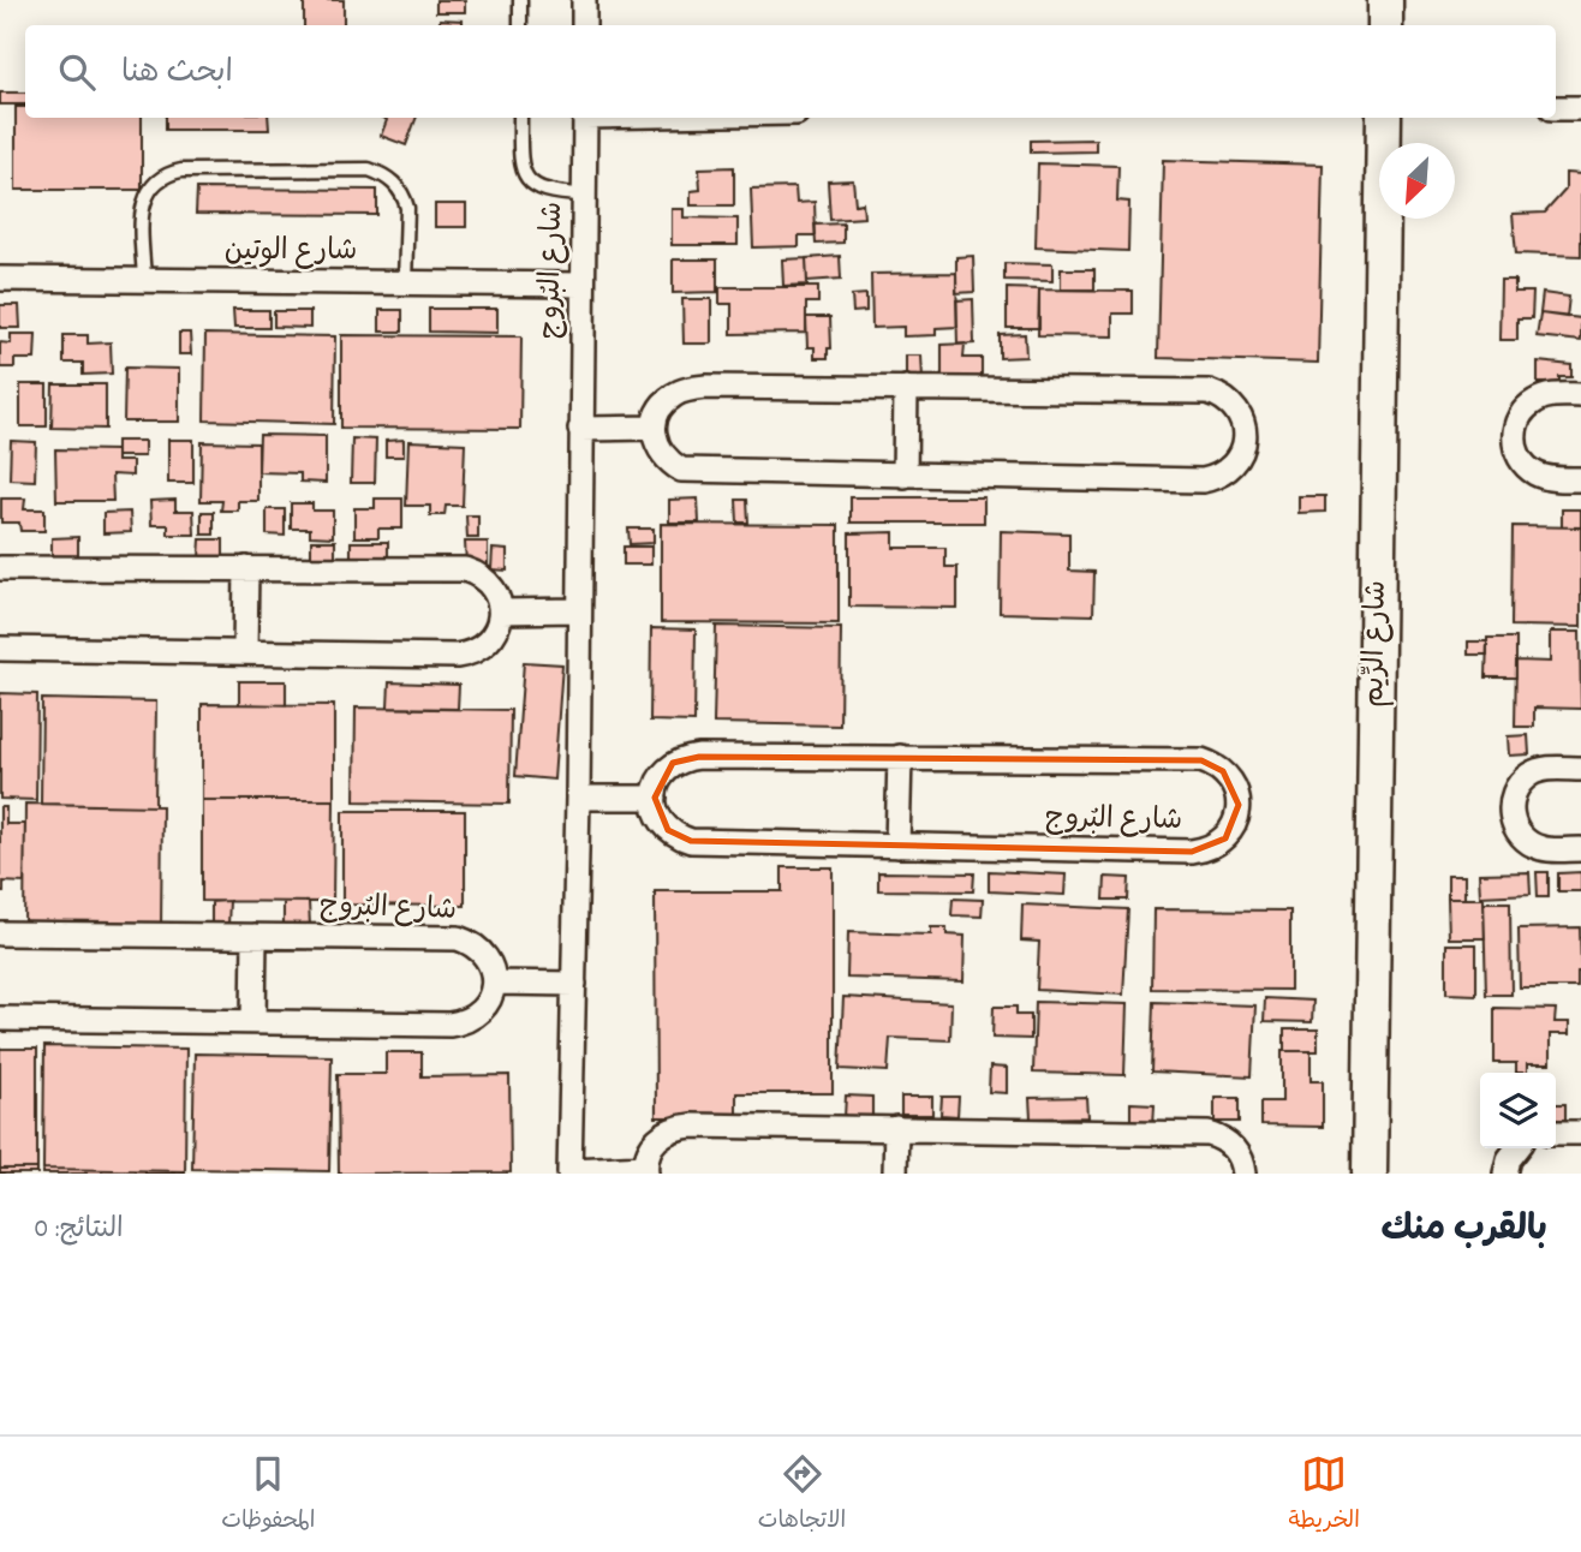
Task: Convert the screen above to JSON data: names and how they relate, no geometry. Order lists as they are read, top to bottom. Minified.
{"streets":{"street":["شارع الوتين","شارع البُروج","شارع الرِّيم"]},"crossings":[["شارع الوتين","شارع البُروج"]],"north":"bottom left","page":{"search":"ابحث هنا","heading":["بالقرب منك","النتائج: 0"],"nav":["الخريطة","الاتجاهات","المحفوظات"]}}
